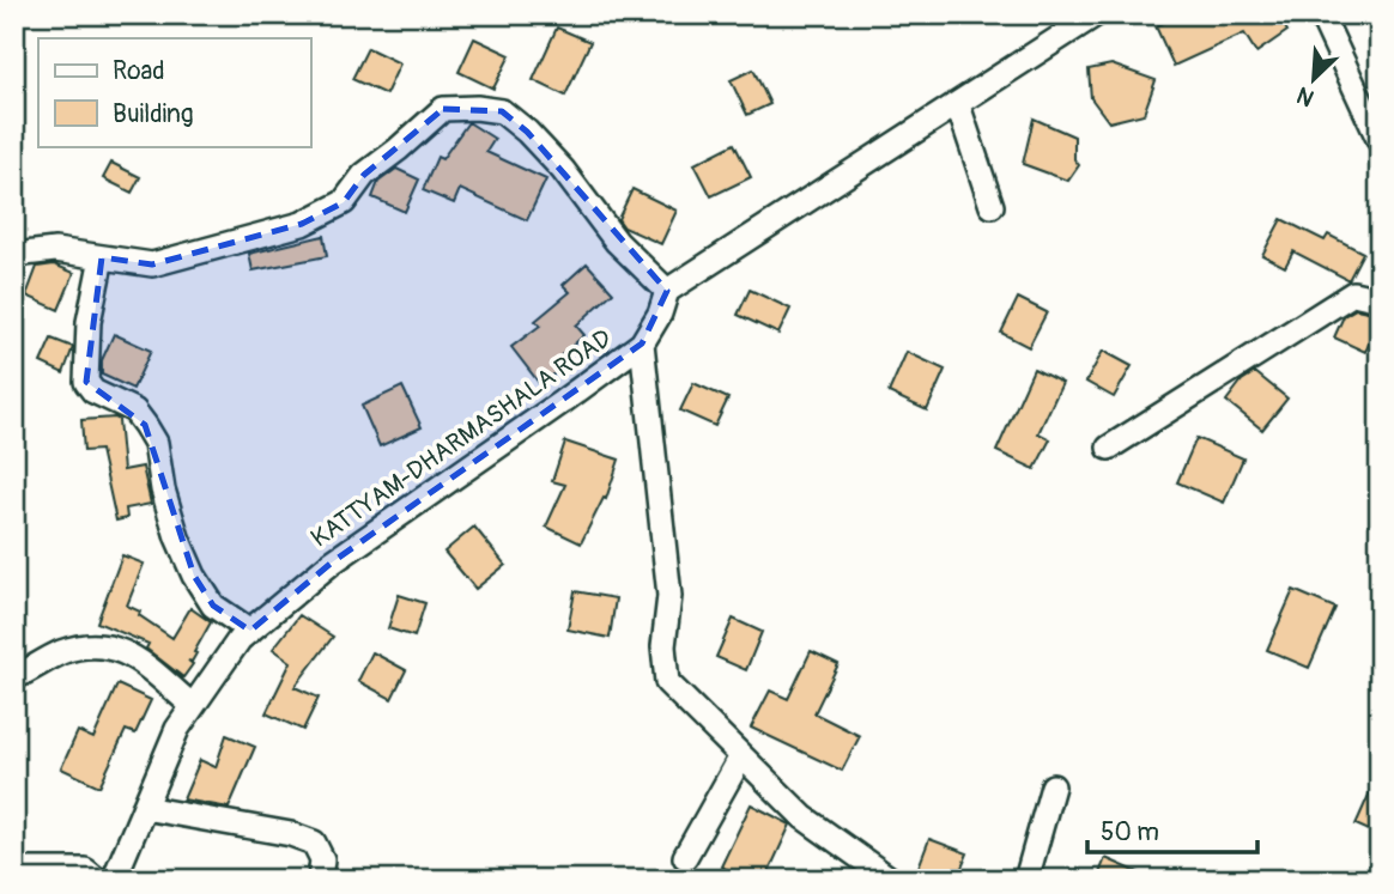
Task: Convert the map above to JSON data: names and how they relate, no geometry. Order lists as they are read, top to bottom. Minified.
{"streets":{"street":["KATTYAM-DHARMASHALA ROAD"]},"legend":["Road","Building"],"scale_bar":"50 m","north":"bottom left"}
